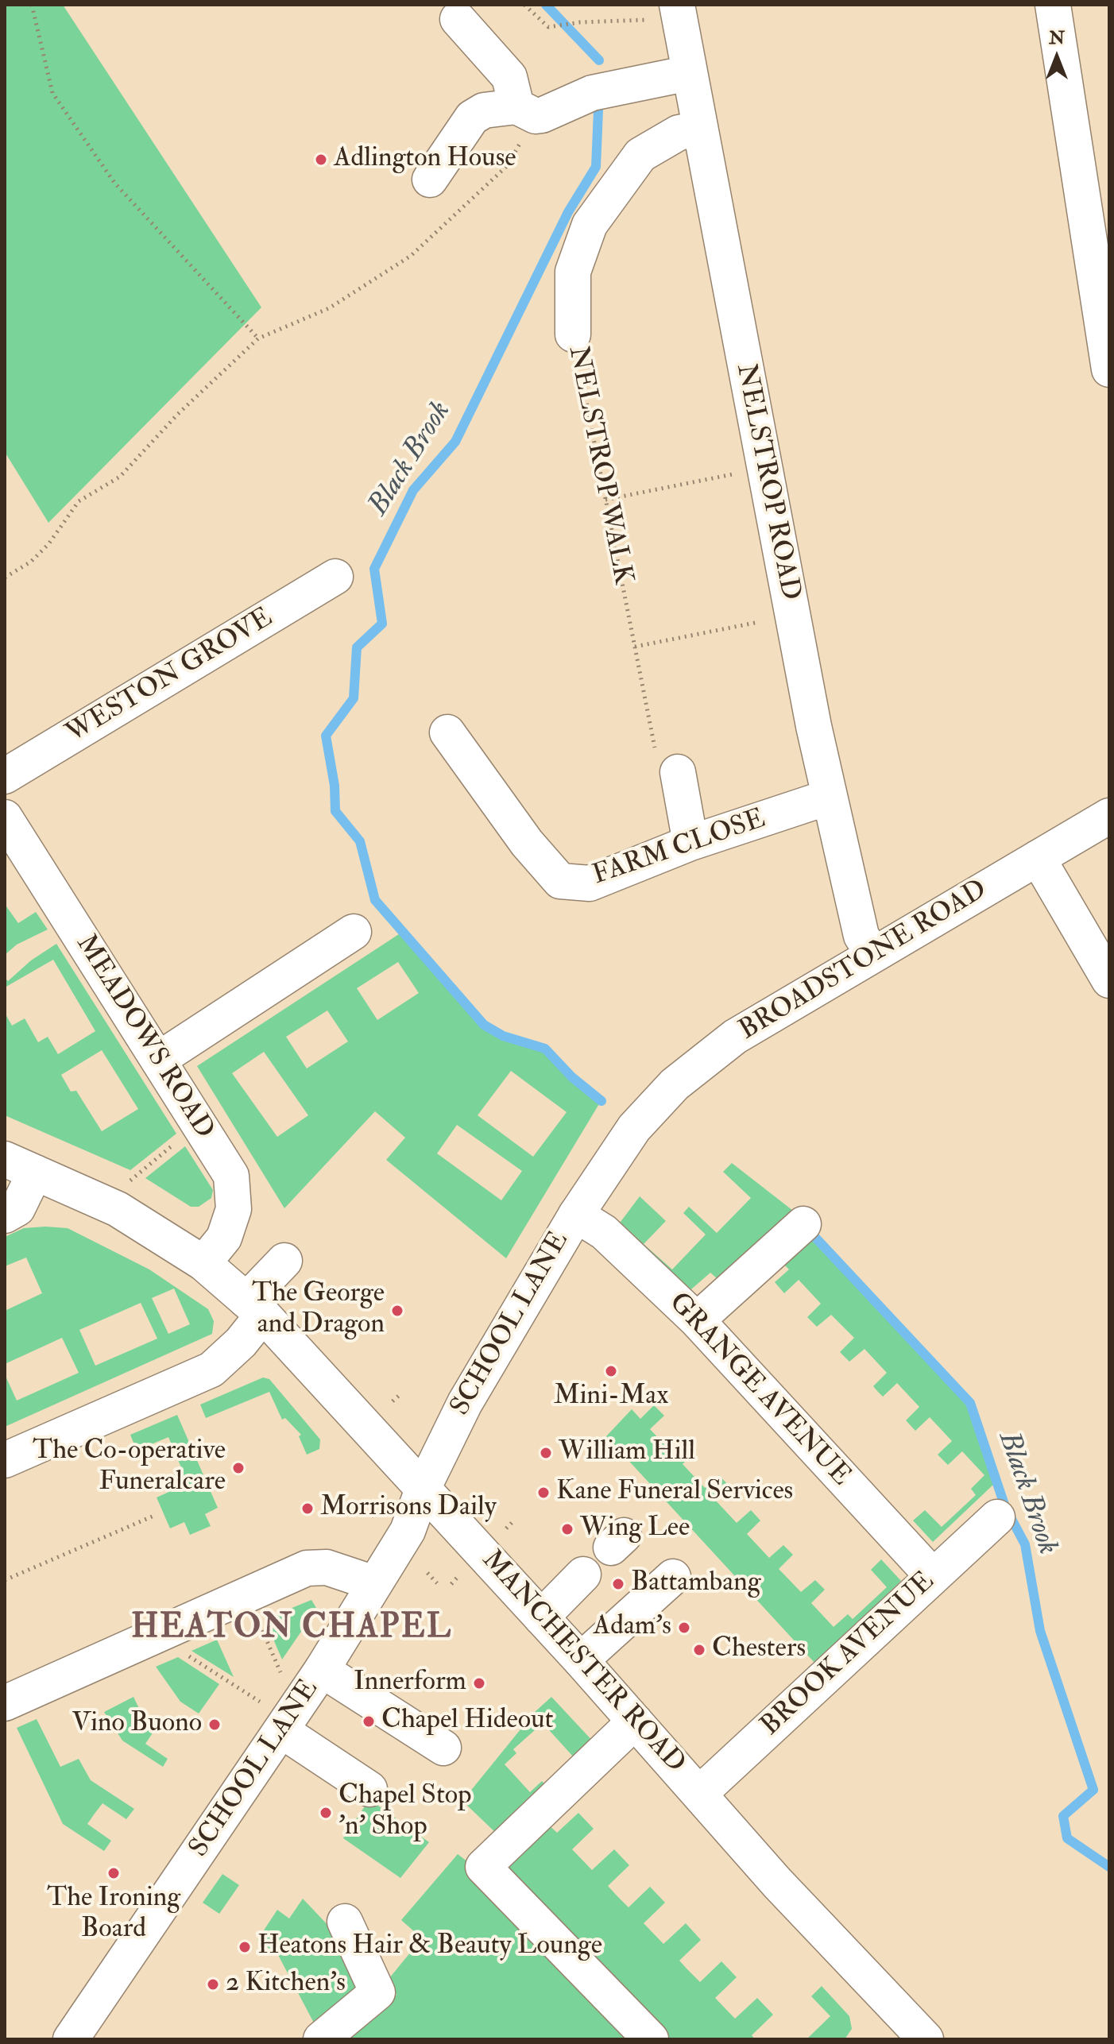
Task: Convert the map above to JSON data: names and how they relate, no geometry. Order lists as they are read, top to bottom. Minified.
{"streets":{"street":["NELSTROP WALK","NELSTROP ROAD","WESTON GROVE","FARM CLOSE","BROADSTONE ROAD","MEADOWS ROAD","SCHOOL LANE","GRANGE AVENUE","BROOK AVENUE","MANCHESTER ROAD"]},"crossings":[["NELSTROP WALK","NELSTROP ROAD"],["NELSTROP ROAD","FARM CLOSE"],["NELSTROP ROAD","BROADSTONE ROAD"],["BROADSTONE ROAD","SCHOOL LANE"],["MEADOWS ROAD","MANCHESTER ROAD"],["SCHOOL LANE","GRANGE AVENUE"],["SCHOOL LANE","MANCHESTER ROAD"],["GRANGE AVENUE","BROOK AVENUE"],["BROOK AVENUE","MANCHESTER ROAD"]],"districts":["HEATON CHAPEL"],"water":["Black Brook"],"places":["Adlington House","The George and Dragon","Mini-Max","William Hill","The Co-operative Funeralcare","Kane Funeral Services","Morrisons Daily","Wing Lee","Battambang","Adam's","Chesters","Innerform","Chapel Hideout","Vino Buono","Chapel Stop 'n' Shop","The Ironing Board","Heatons Hair & Beauty Lounge","2 Kitchen's"],"north":"top"}
